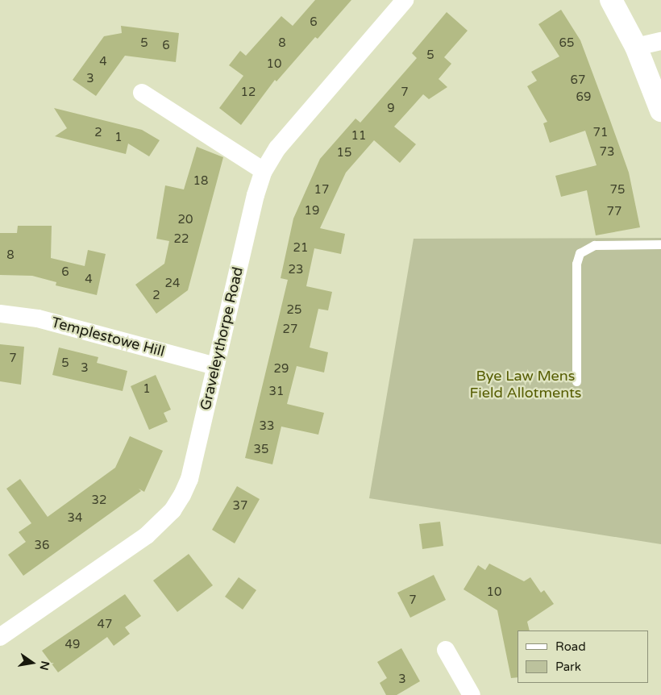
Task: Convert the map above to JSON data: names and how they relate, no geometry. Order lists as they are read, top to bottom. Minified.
{"streets":{"street":["Templestowe Hill","Graveleythorpe Road"]},"crossings":[["Templestowe Hill","Graveleythorpe Road"]],"parks":["Bye Law Mens Field Allotments"],"house_numbers":["6","5","8","65","6","5","4","10","3","67","12","7","69","9","2","71","11","1","73","15","18","17","75","19","77","20","22","21","8","23","6","4","24","2","25","27","7","5","3","29","1","31","33","35","32","37","34","36","10","7","47","49","3"],"legend":["Road","Park"],"north":"right"}
